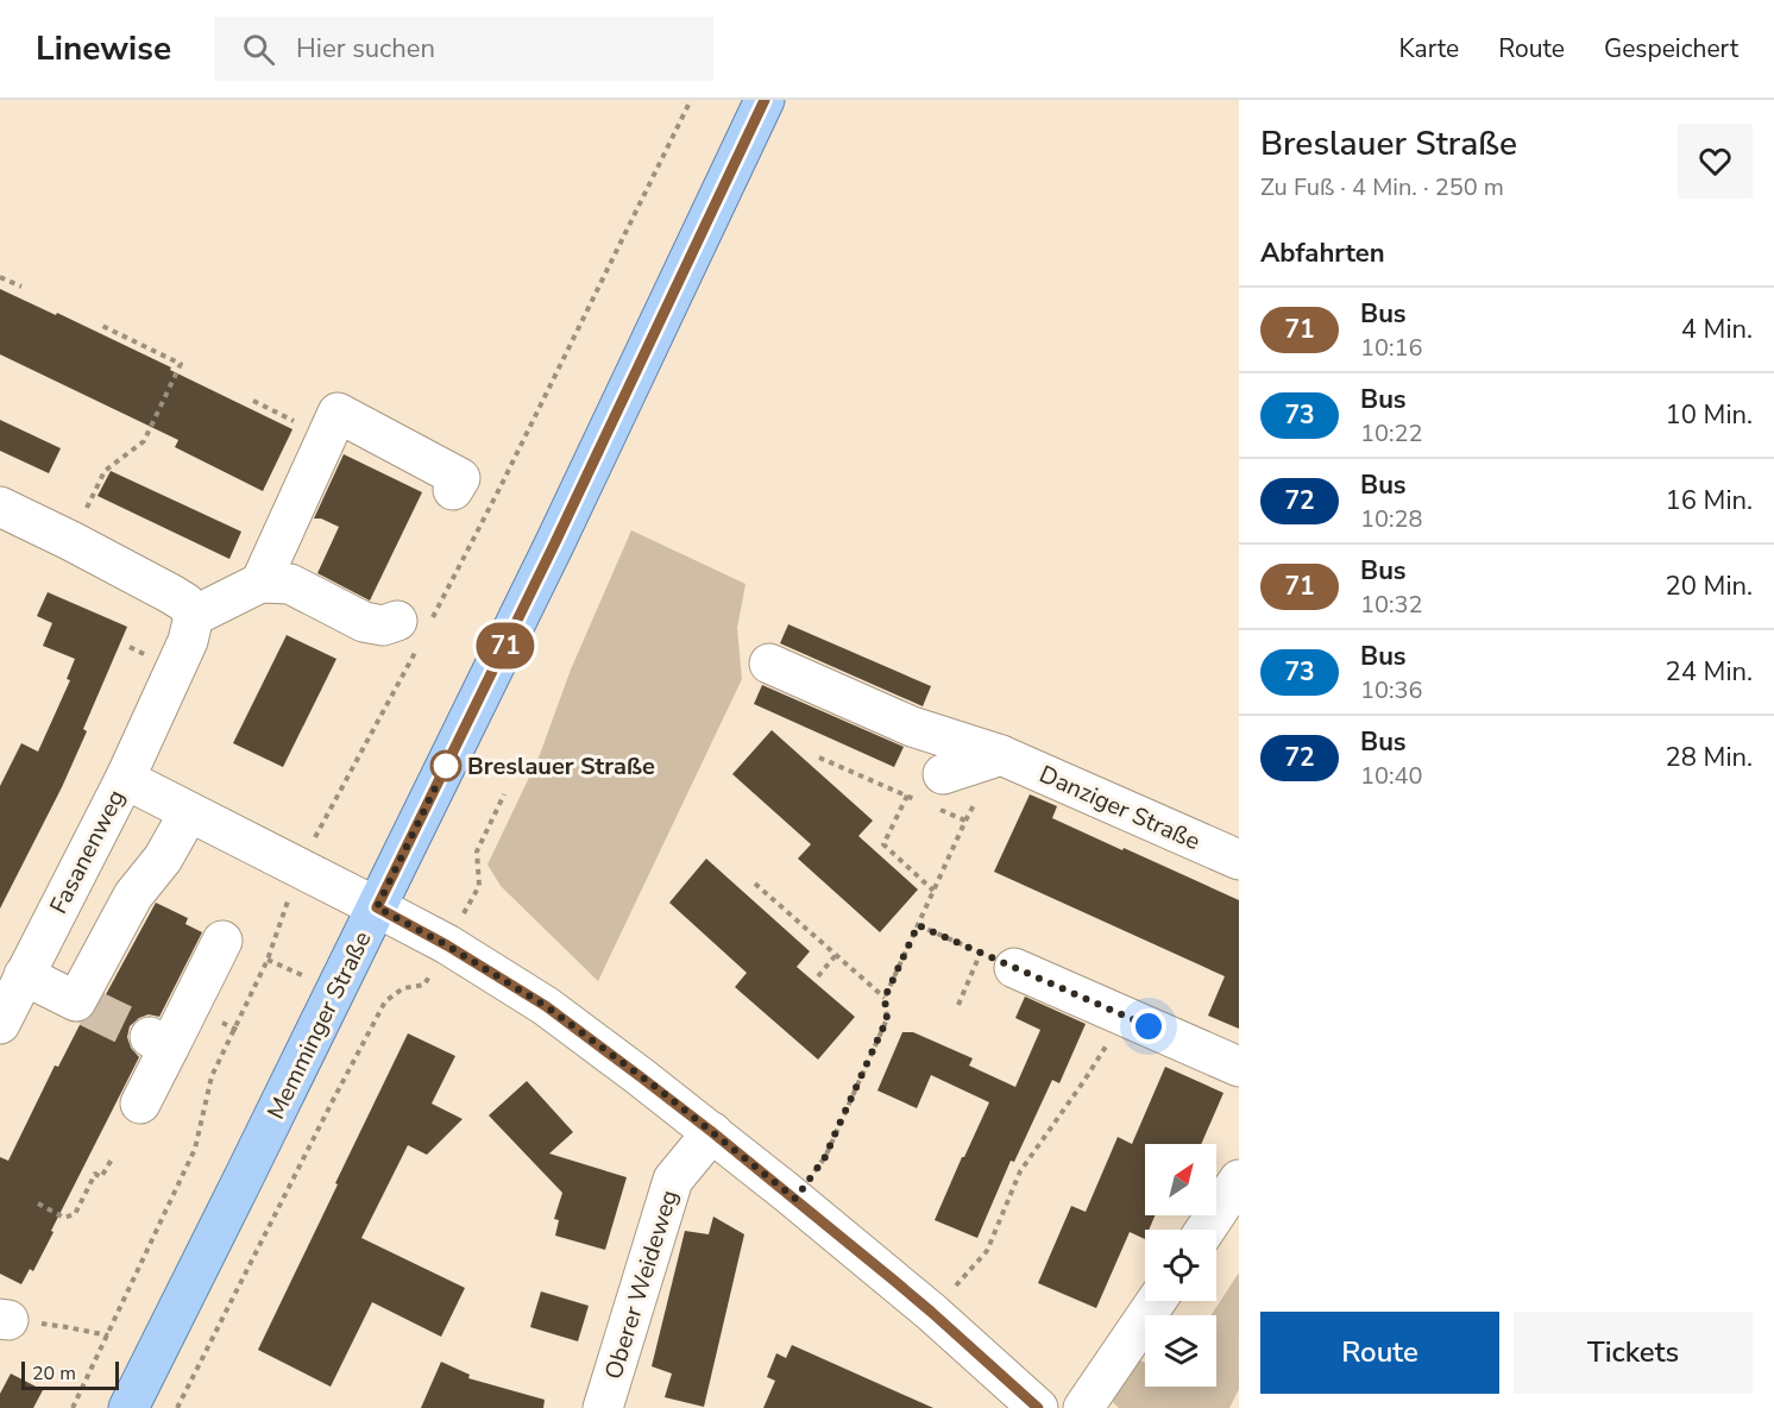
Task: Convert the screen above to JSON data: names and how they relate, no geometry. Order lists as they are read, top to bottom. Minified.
{"streets":{"main road":["Memminger Straße"],"street":["Danziger Straße","Fasanenweg","Oberer Weideweg"]},"crossings":[["Fasanenweg","Memminger Straße"]],"places":["Breslauer Straße"],"lines":["bus line 71"],"scale_bar":"20 m","north":"top right","page":{"header":"Linewise","search":"Hier suchen","nav":["Karte","Route","Gespeichert"],"on_map":"71","heading":[["Breslauer Straße","Zu Fuß · 4 Min. · 250 m"],"Abfahrten"],"list":[{"mark":"71","name":"Bus","note":"10:16","value":"4 Min."},{"mark":"73","name":"Bus","note":"10:22","value":"10 Min."},{"mark":"72","name":"Bus","note":"10:28","value":"16 Min."},{"mark":"71","name":"Bus","note":"10:32","value":"20 Min."},{"mark":"73","name":"Bus","note":"10:36","value":"24 Min."},{"mark":"72","name":"Bus","note":"10:40","value":"28 Min."}],"buttons":["Route","Tickets"],"scale":"20 m"}}
